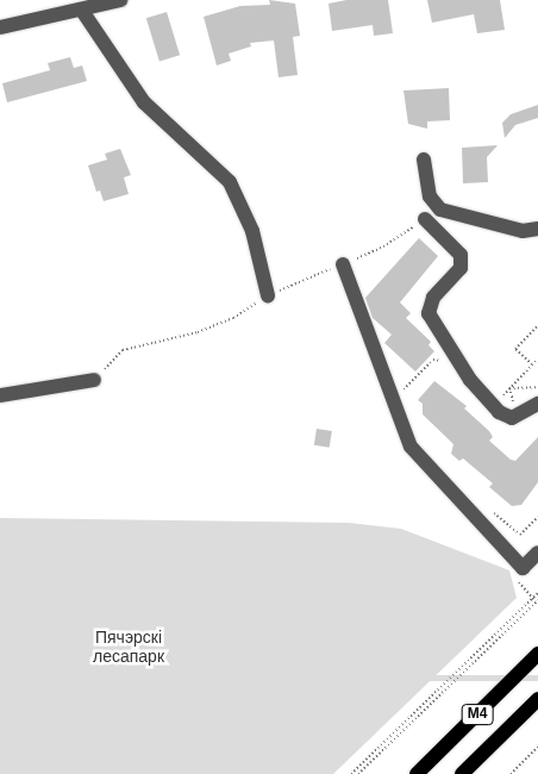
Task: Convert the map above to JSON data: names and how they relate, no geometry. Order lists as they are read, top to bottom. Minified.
{"streets":{"main road":["М4"]},"parks":["Пячэрскі лесапарк"]}
